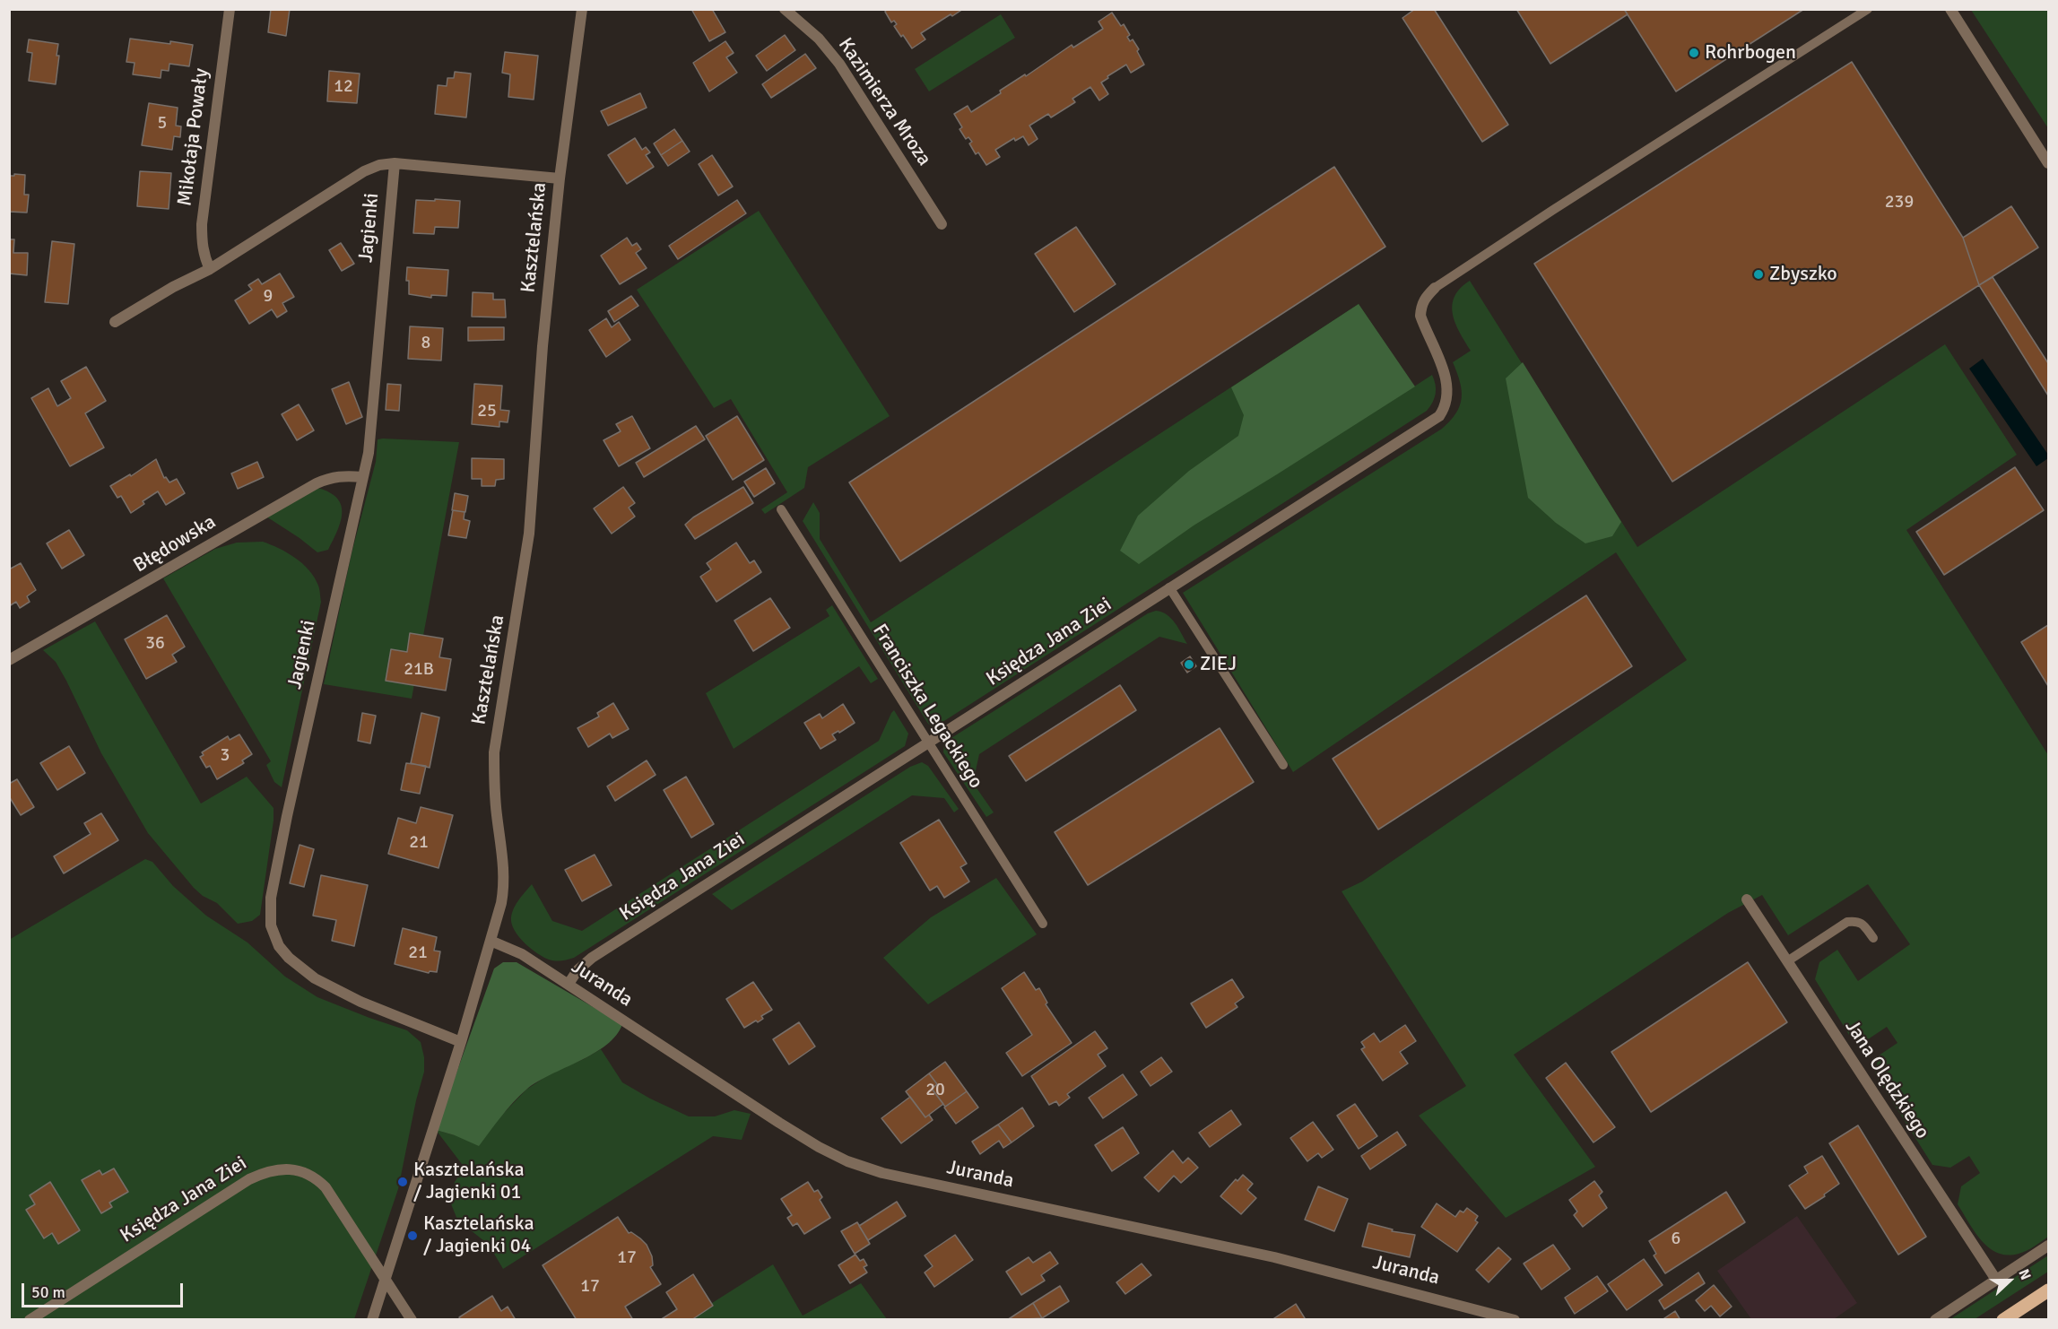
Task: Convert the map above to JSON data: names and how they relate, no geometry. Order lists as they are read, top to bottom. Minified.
{"streets":{"street":["Kazimierza Mroza","Mikołaja Powały","Jagienki","Kasztelańska","Błędowska","Księdza Jana Ziei","Juranda","Jana Olędzkiego"],"lane":["Franciszka Legackiego"]},"crossings":[["Jagienki","Kasztelańska"],["Jagienki","Błędowska"],["Kasztelańska","Księdza Jana Ziei"],["Kasztelańska","Juranda"],["Księdza Jana Ziei","Franciszka Legackiego"],["Księdza Jana Ziei","Juranda"]],"places":["Rohrbogen","Zbyszko","ZIEJ","Kasztelańska / Jagienki 01","Kasztelańska / Jagienki 04"],"house_numbers":["12","5","239","9","8","25","36","21B","3","21","21","20","6","17","17"],"scale_bar":"50 m","north":"right"}
